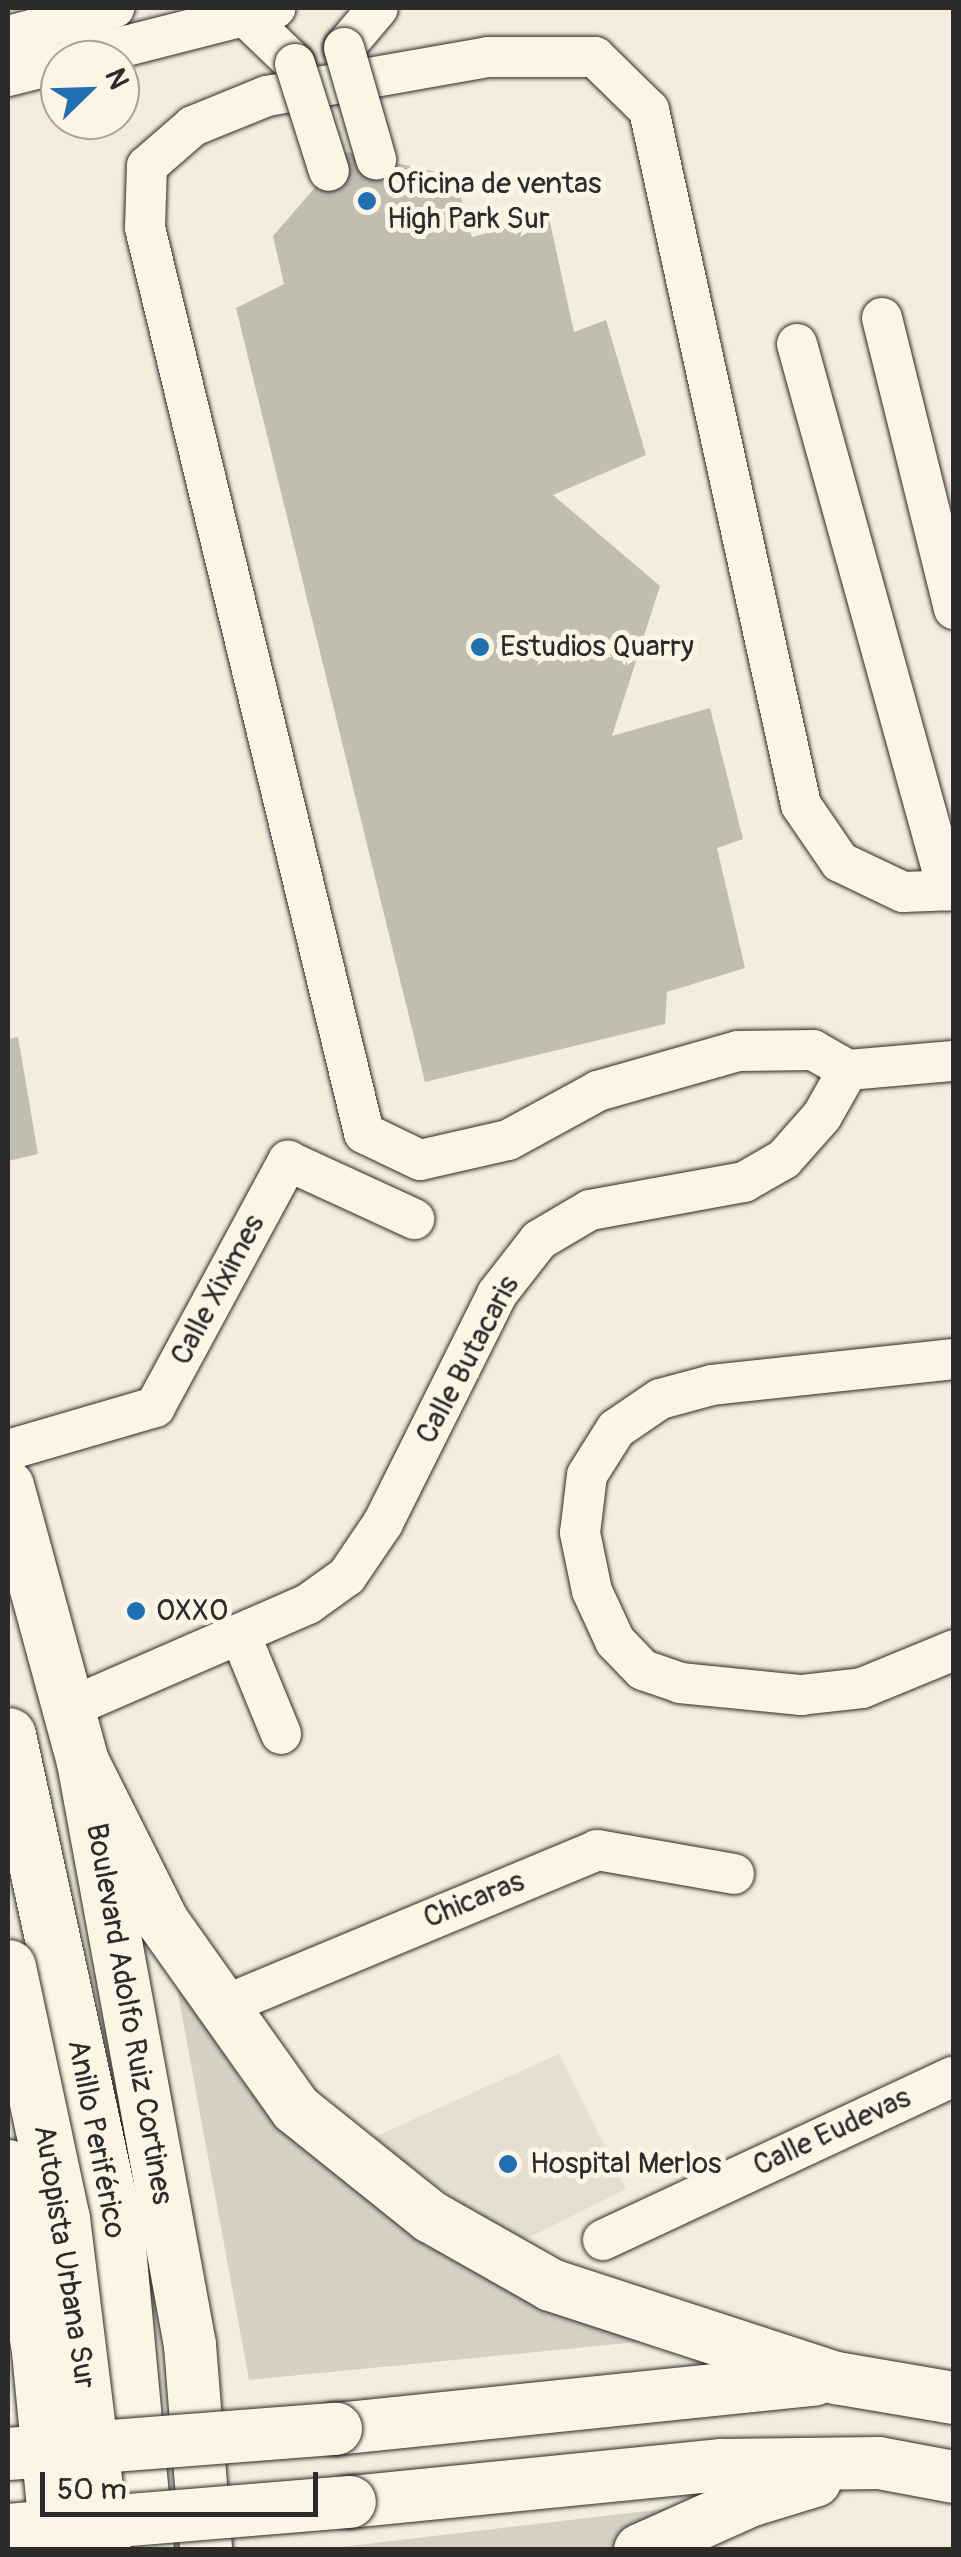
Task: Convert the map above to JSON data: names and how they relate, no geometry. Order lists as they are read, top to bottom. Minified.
{"streets":{"highway":["Anillo Periférico","Autopista Urbana Sur"],"main road":["Boulevard Adolfo Ruiz Cortines"],"street":["Calle Xiximes","Calle Butacaris","Chicaras","Calle Eudevas"]},"crossings":[["Calle Butacaris","Boulevard Adolfo Ruiz Cortines"]],"places":["Oficina de ventas High Park Sur","Estudios Quarry","OXXO","Hospital Merlos"],"scale_bar":"50 m","north":"top right"}
